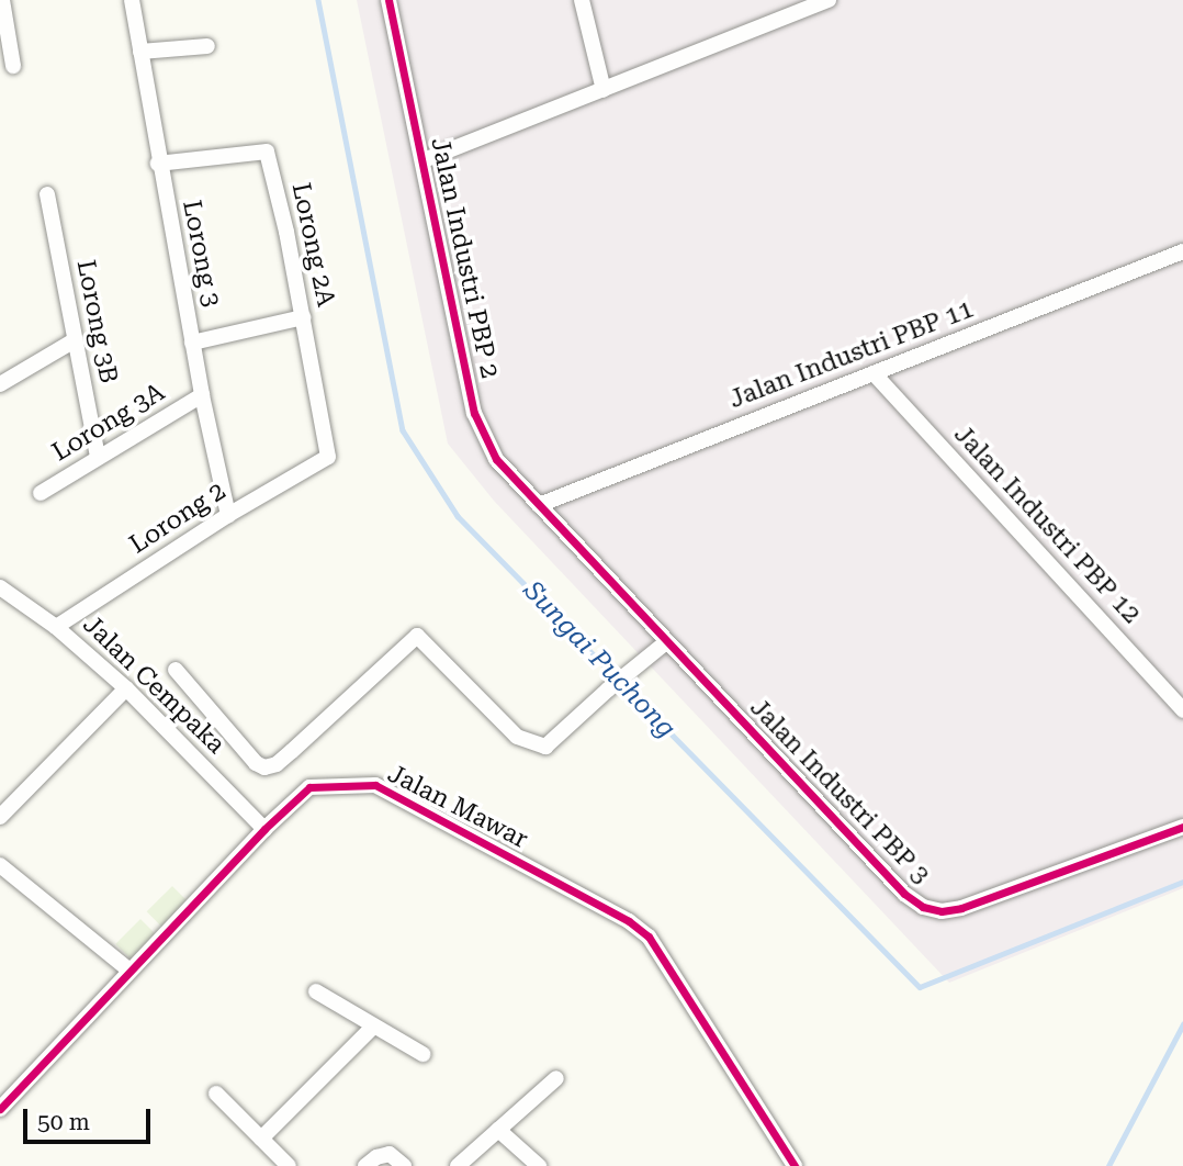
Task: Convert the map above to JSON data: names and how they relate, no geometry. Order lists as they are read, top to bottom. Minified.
{"streets":{"street":["Lorong 2A","Lorong 3","Jalan Industri PBP 2","Lorong 3B","Jalan Industri PBP 11","Lorong 3A","Lorong 2","Jalan Industri PBP 12","Jalan Cempaka","Jalan Industri PBP 3","Jalan Mawar"]},"crossings":[["Lorong 2A","Lorong 3"],["Lorong 2A","Lorong 2"],["Lorong 3","Lorong 3A"],["Lorong 3","Lorong 2"],["Jalan Industri PBP 2","Jalan Industri PBP 11"],["Jalan Industri PBP 2","Jalan Industri PBP 3"],["Lorong 3B","Lorong 3A"],["Jalan Industri PBP 11","Jalan Industri PBP 12"],["Jalan Industri PBP 11","Jalan Industri PBP 3"],["Lorong 2","Jalan Cempaka"],["Jalan Cempaka","Jalan Mawar"]],"water":["Sungai Puchong"],"scale_bar":"50 m"}
